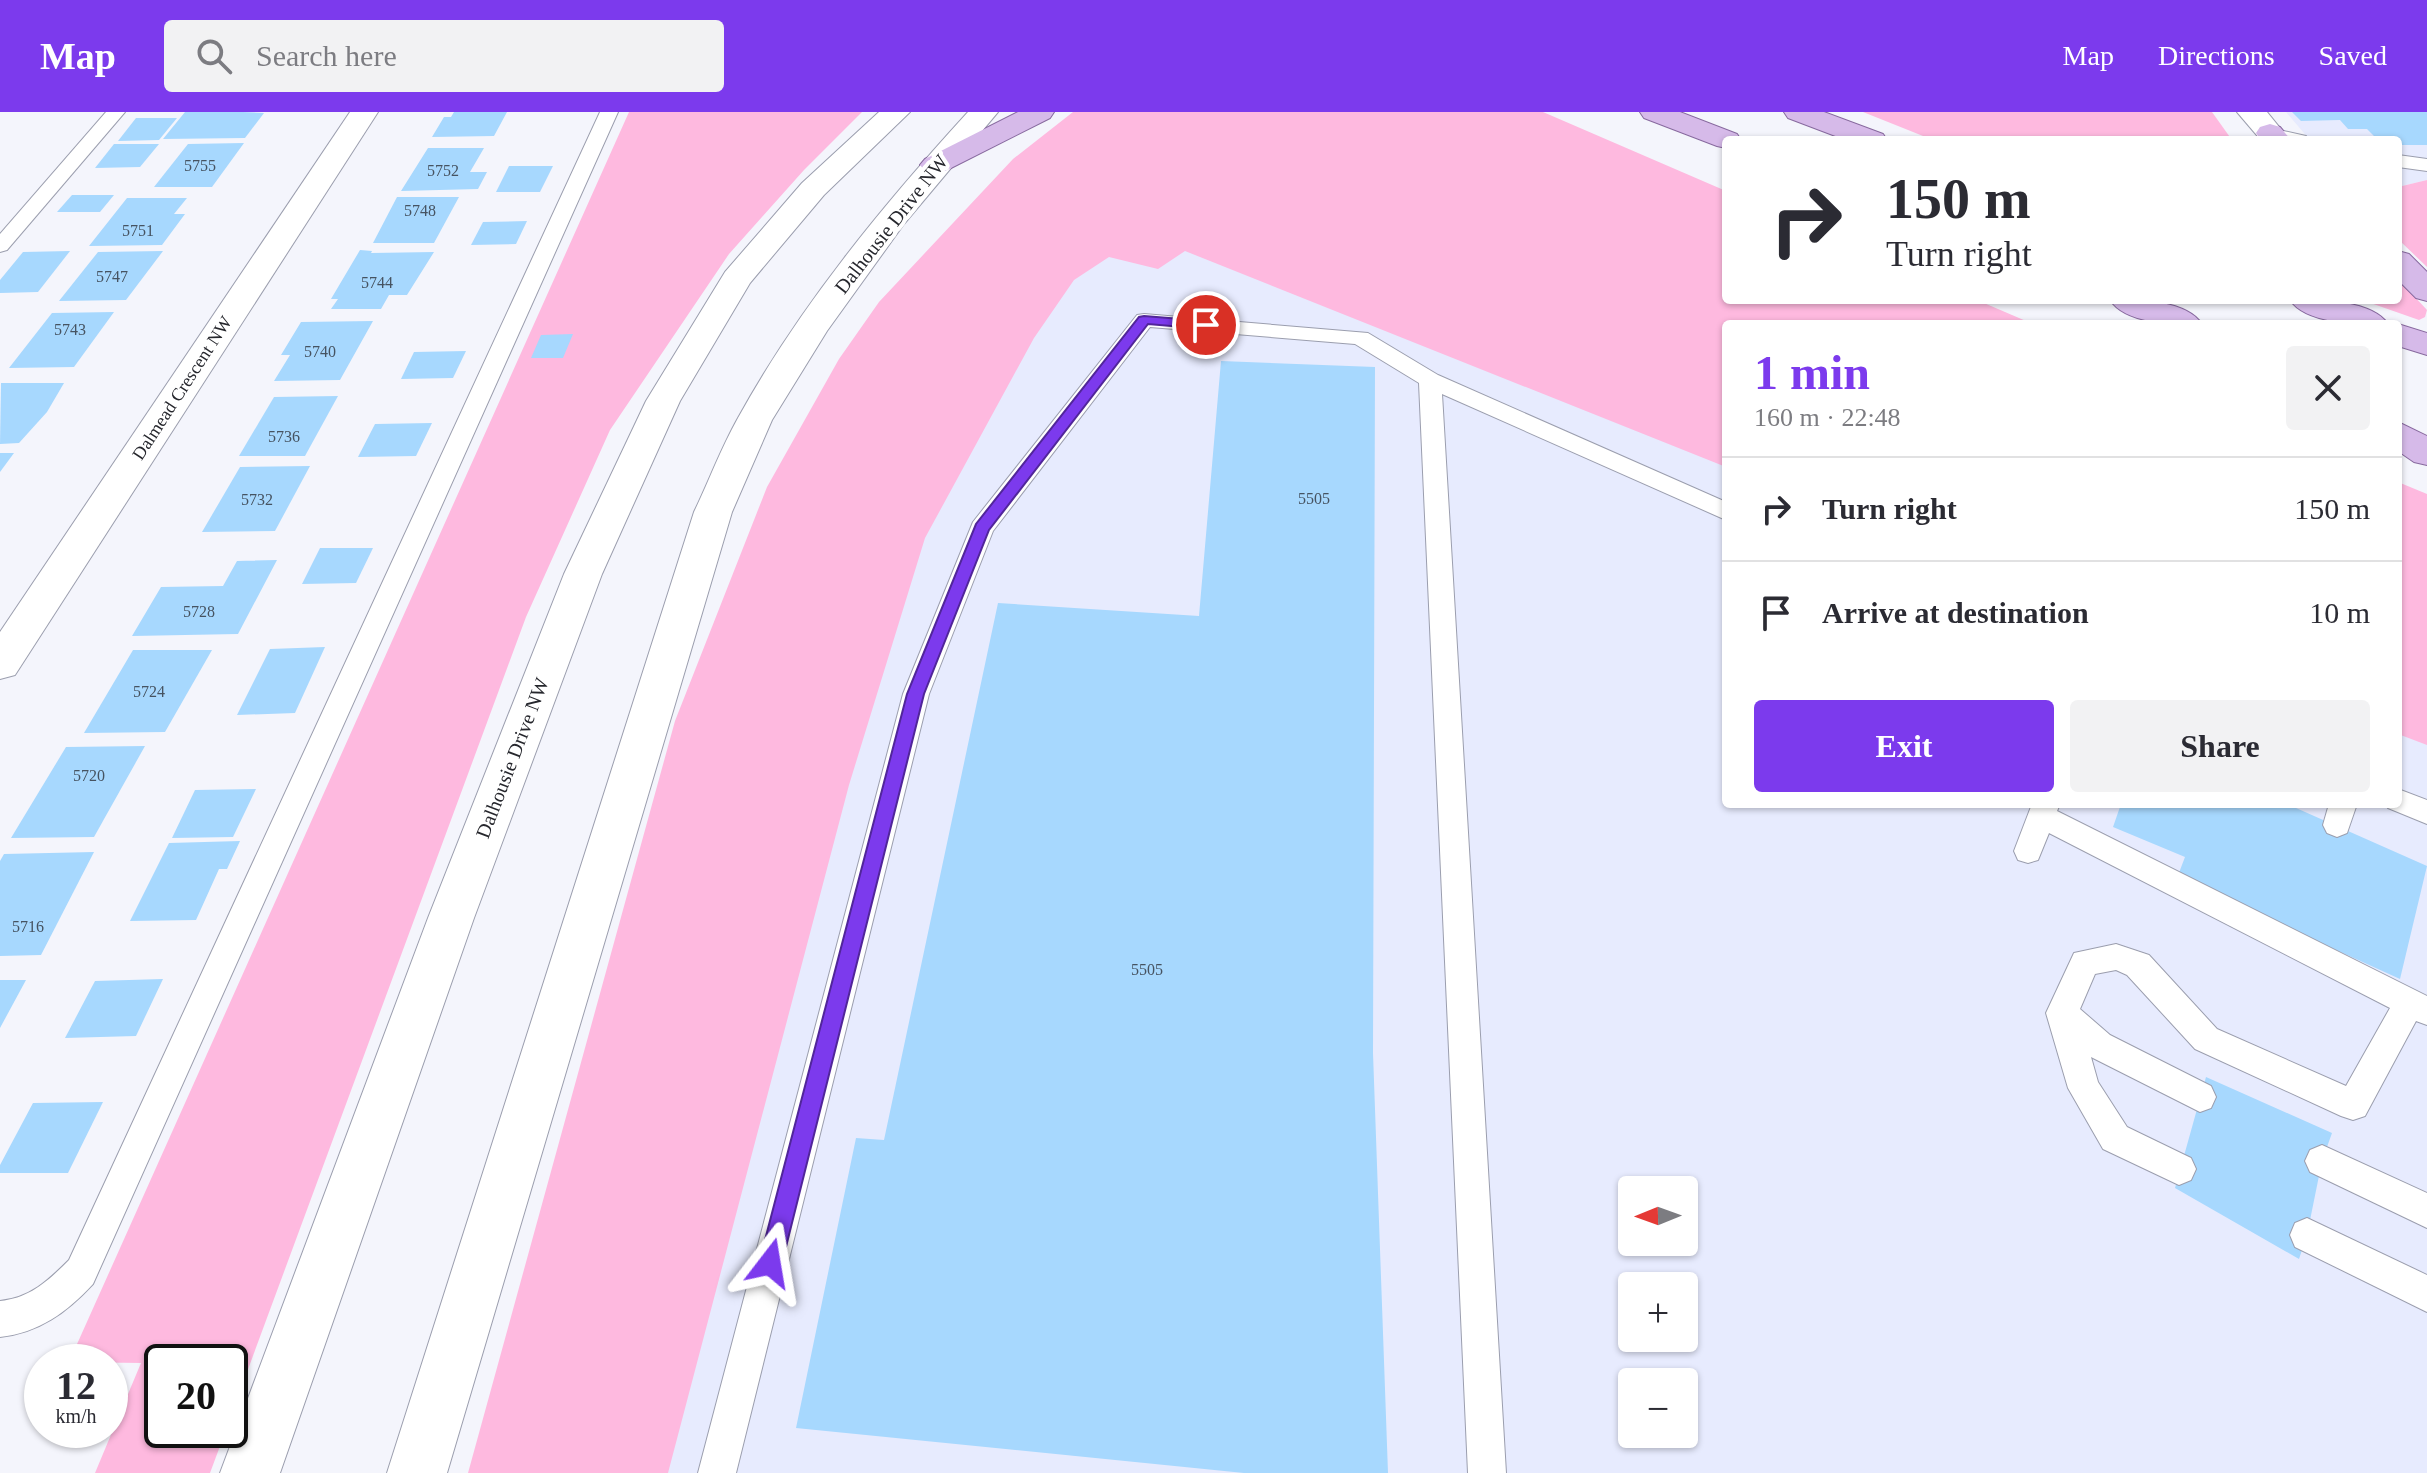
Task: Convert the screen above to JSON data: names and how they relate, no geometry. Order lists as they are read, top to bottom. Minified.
{"streets":{"street":["Dalhousie Drive NW","Dalmead Crescent NW"]},"house_numbers":["5755","5752","5748","5751","5747","5744","5743","5740","5736","5505","5732","5728","5724","5720","5716","5505"],"north":"left","page":{"header":"Map","search":"Search here","nav":["Map","Directions","Saved"],"turn":["150 m","Turn right"],"heading":["1 min","160 m · 22:48"],"list":[{"name":"Turn right","value":"150 m"},{"name":"Arrive at destination","value":"10 m"}],"buttons":["Exit","Share"],"map_buttons":["+","−"],"speed":"12 km/h","limit":"20"}}
